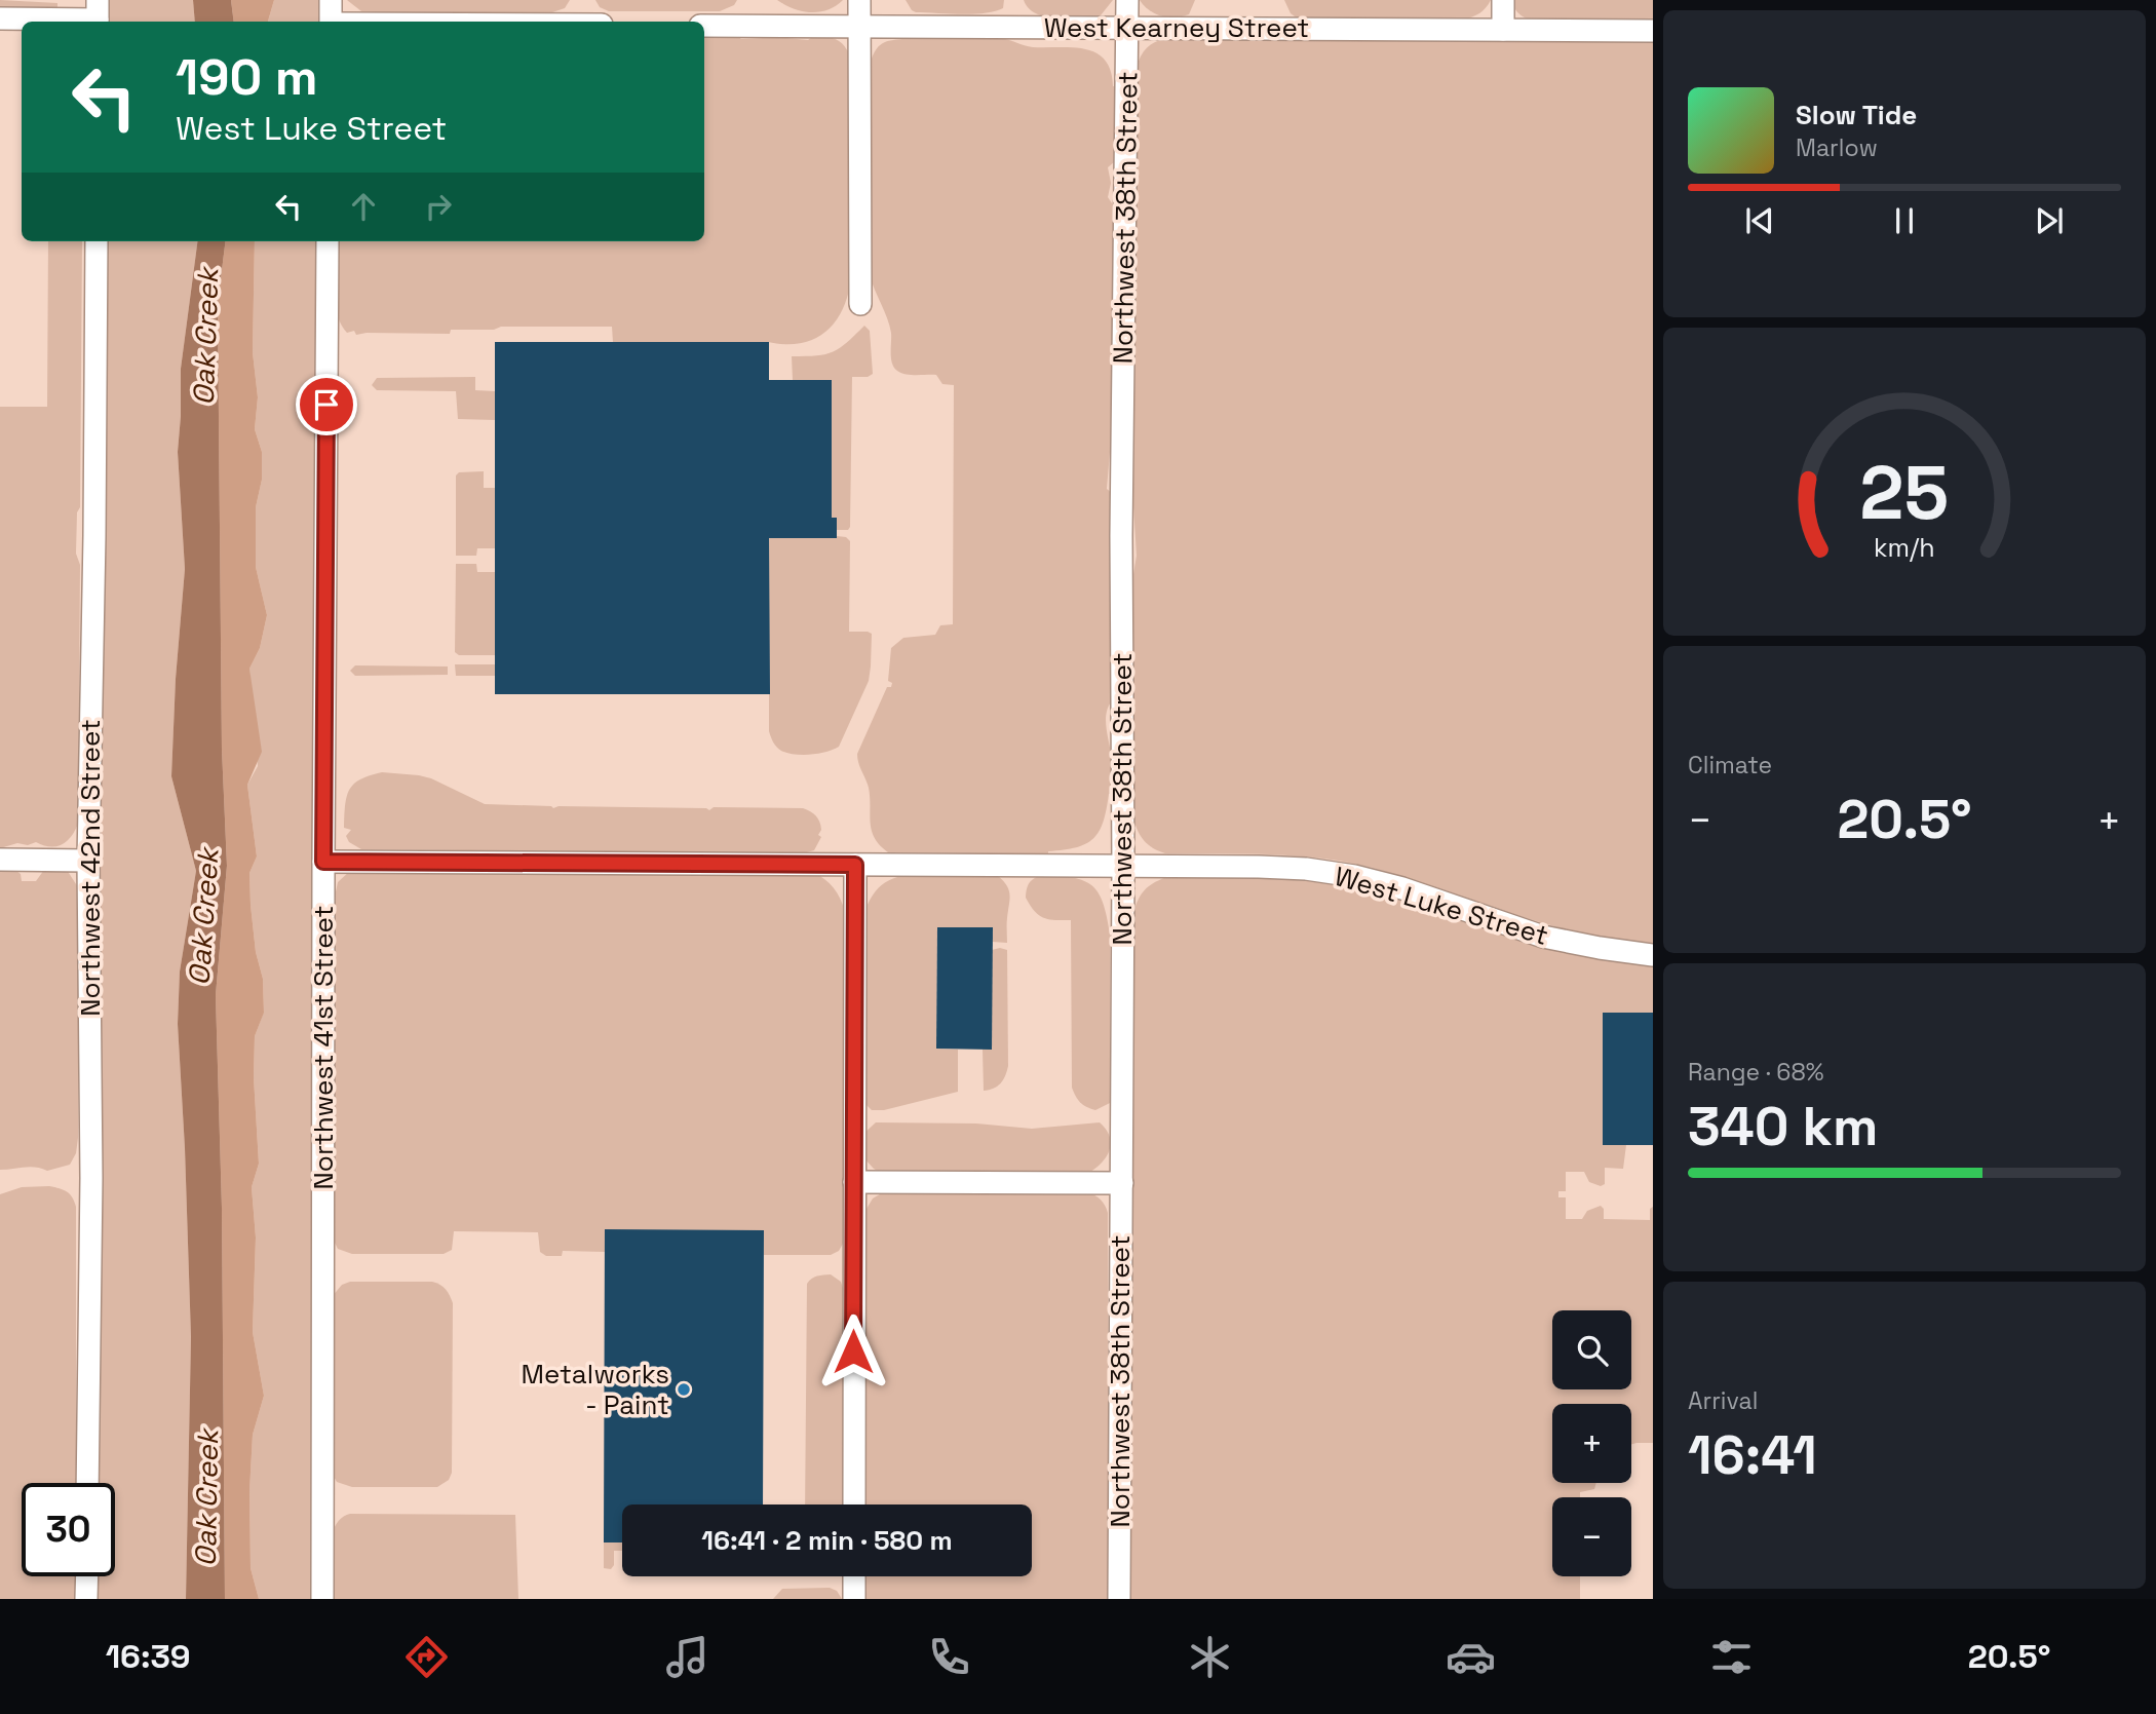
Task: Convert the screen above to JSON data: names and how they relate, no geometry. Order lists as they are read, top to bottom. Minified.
{"streets":{"street":["West Kearney Street","Northwest 38th Street","Northwest 42nd Street","West Luke Street","Northwest 41st Street"]},"crossings":[["West Kearney Street","Northwest 38th Street"],["Northwest 38th Street","West Luke Street"],["West Luke Street","Northwest 41st Street"]],"water":["Oak Creek"],"places":["Metalworks - Paint"],"page":{"turn":["190 m","West Luke Street"],"song":["Slow Tide","Marlow"],"tile":["Climate",["Range · 68%","340 km"],["Arrival","16:41"]],"heat":["−","20.5°","+"],"map_buttons":["+","−"],"limit":"30","trip":"16:41 · 2 min · 580 m","tabs":["16:39","20.5°"],"gauge":["25","km/h"]}}
